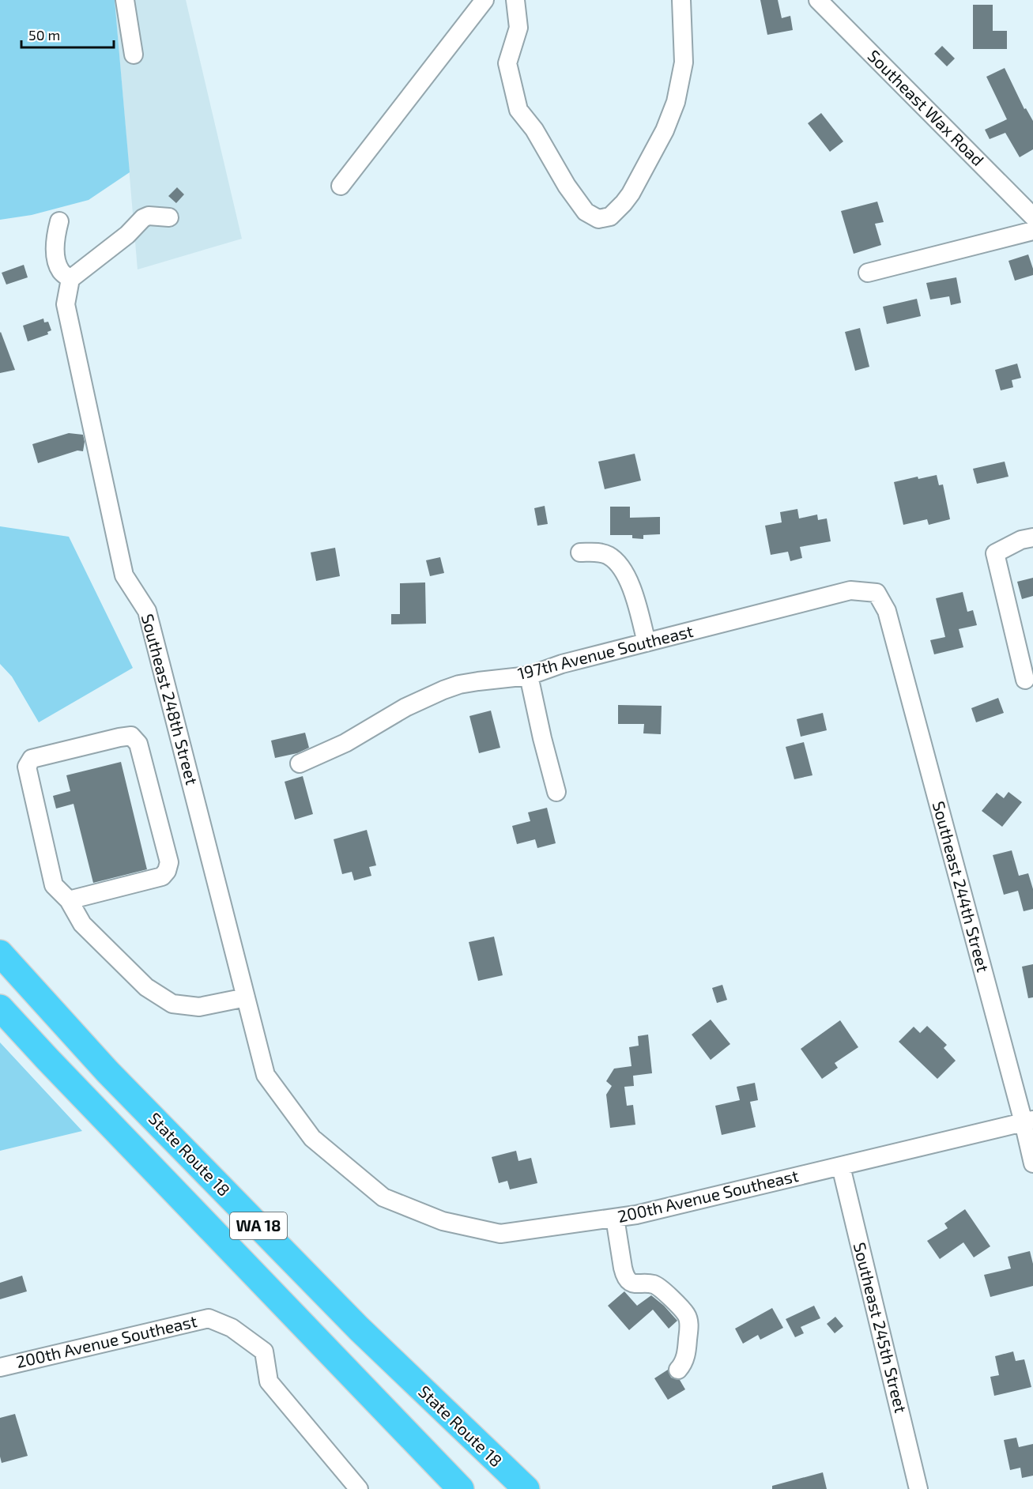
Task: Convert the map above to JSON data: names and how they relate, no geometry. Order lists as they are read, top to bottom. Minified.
{"streets":{"highway":["State Route 18","WA 18"],"street":["Southeast Wax Road","197th Avenue Southeast","Southeast 248th Street","Southeast 244th Street","200th Avenue Southeast","Southeast 245th Street"]},"crossings":[["197th Avenue Southeast","Southeast 244th Street"],["Southeast 248th Street","200th Avenue Southeast"],["Southeast 244th Street","200th Avenue Southeast"],["200th Avenue Southeast","Southeast 245th Street"]],"scale_bar":"50 m"}
